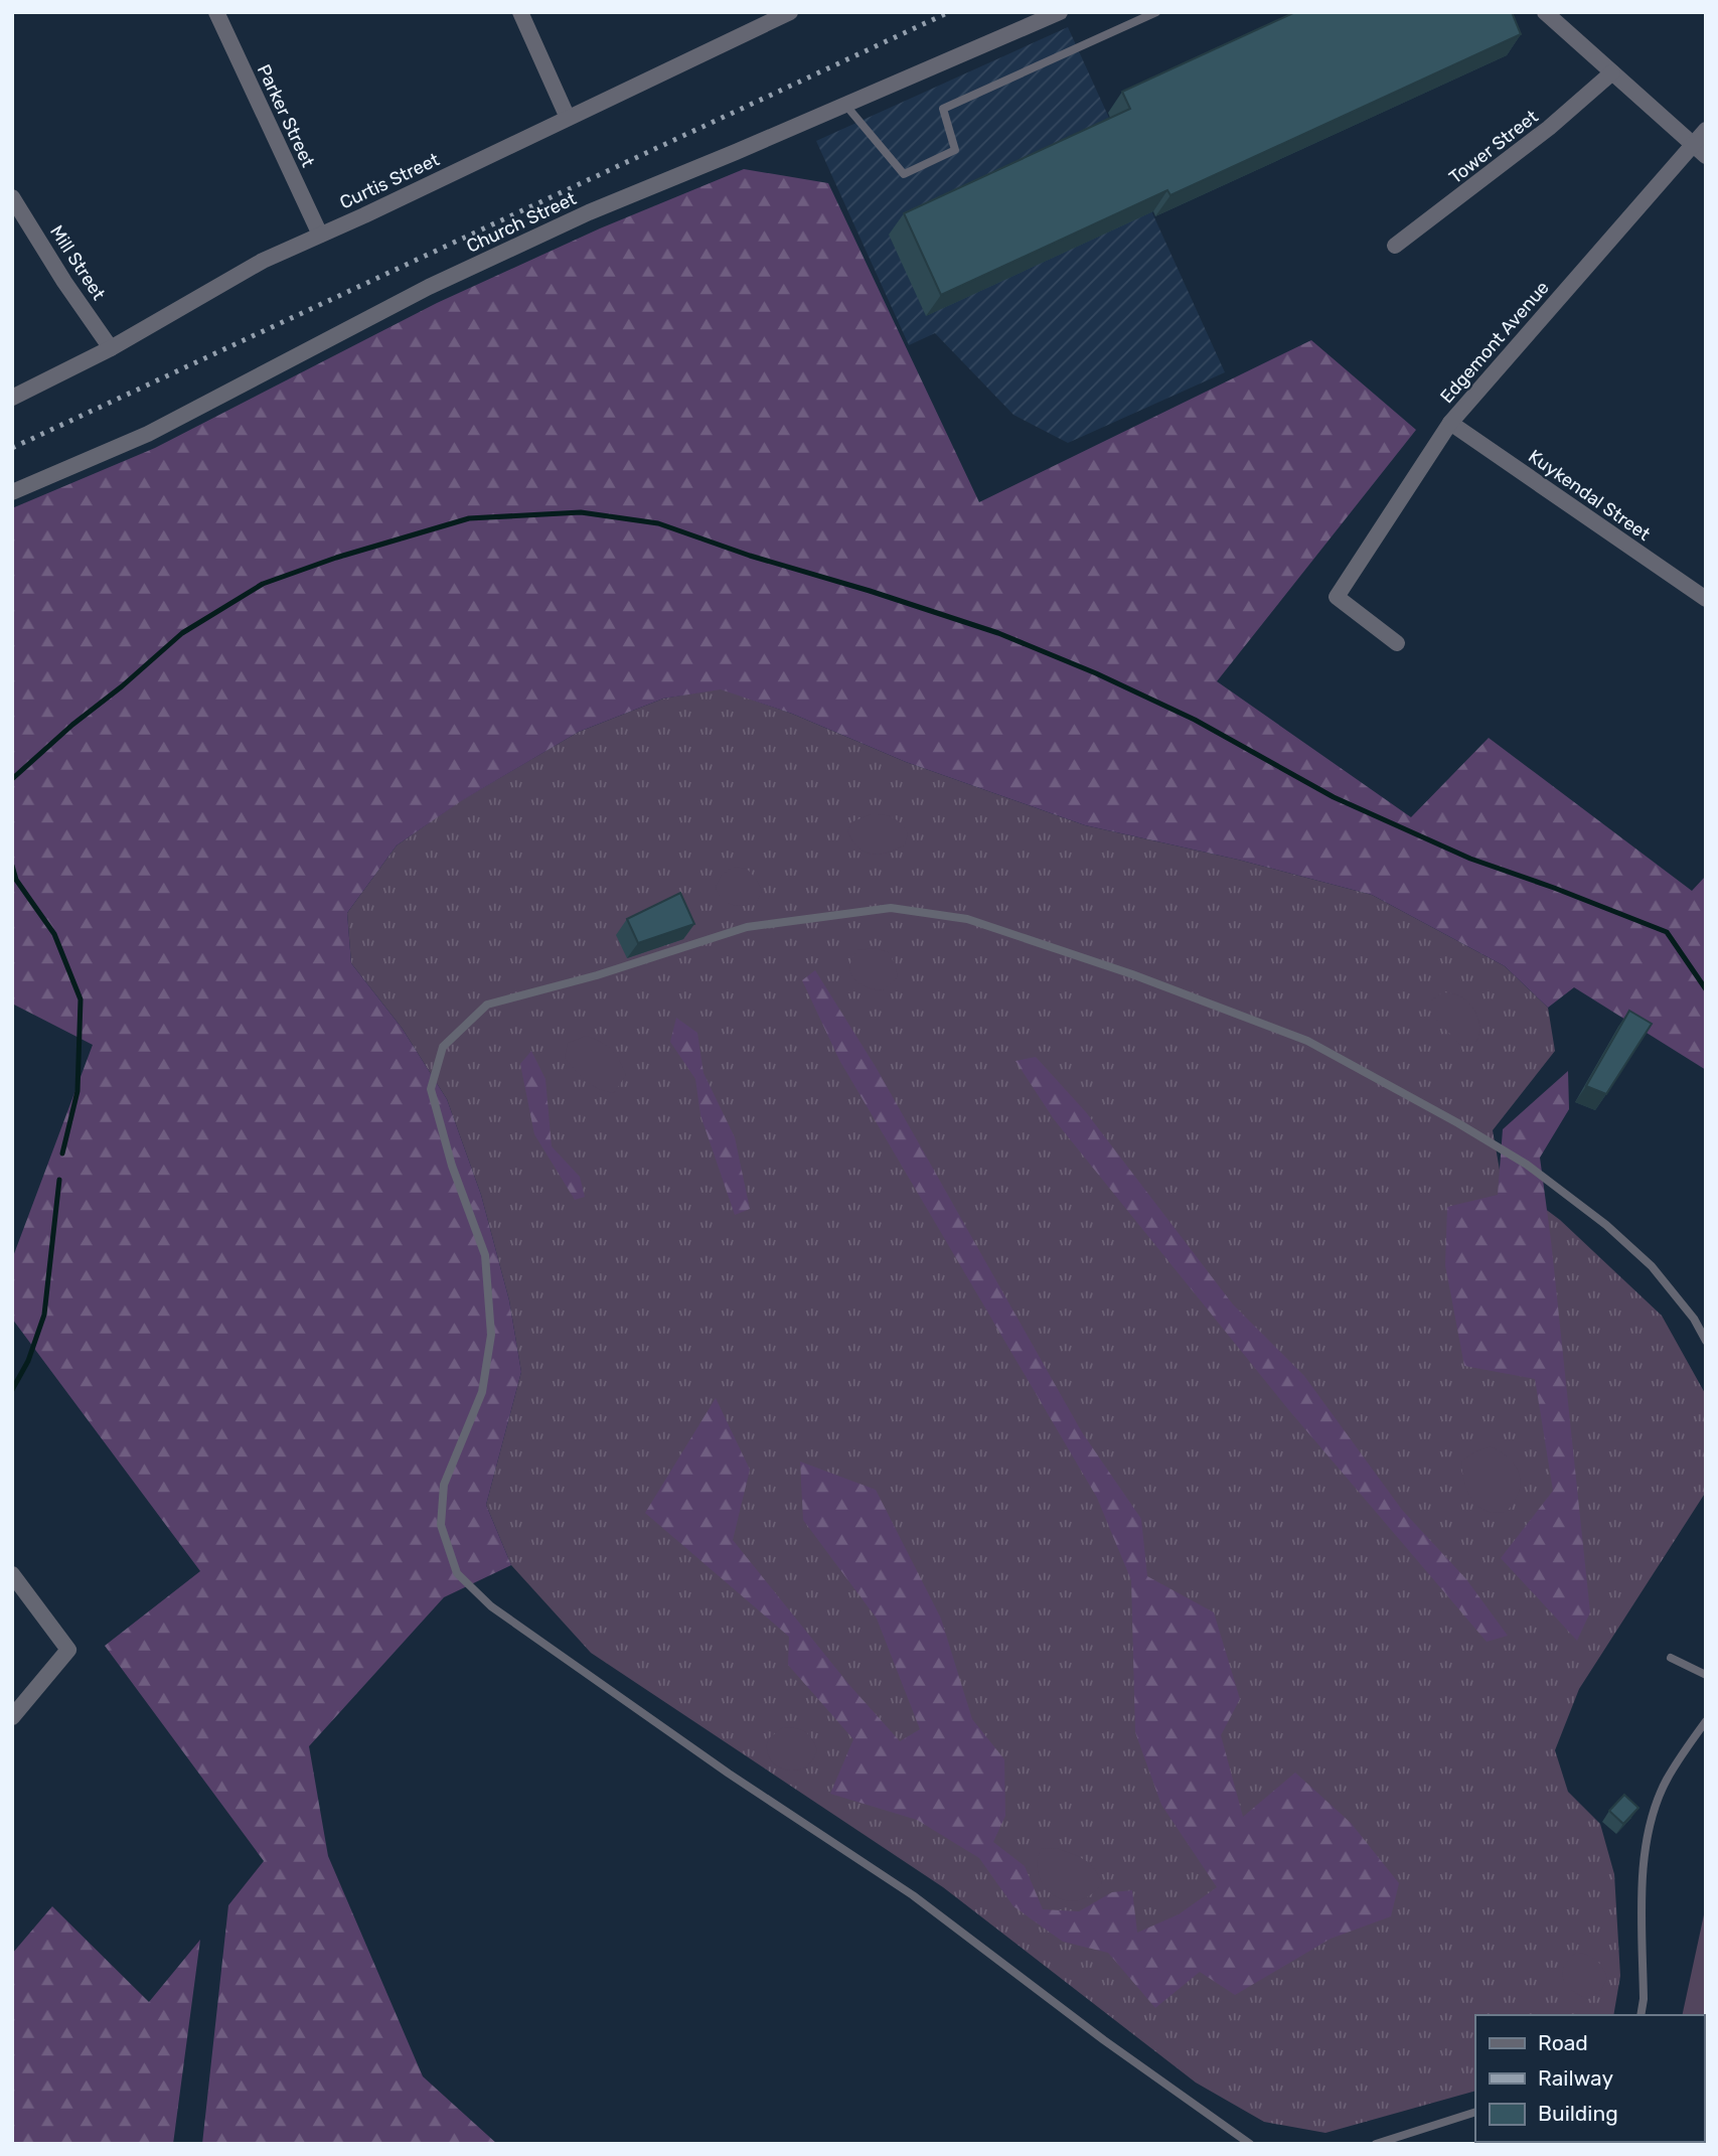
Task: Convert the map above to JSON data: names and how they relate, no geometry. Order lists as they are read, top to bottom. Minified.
{"streets":{"street":["Parker Street","Tower Street","Curtis Street","Church Street","Mill Street","Edgemont Avenue","Kuykendal Street"]},"crossings":[["Parker Street","Curtis Street"],["Curtis Street","Mill Street"],["Edgemont Avenue","Kuykendal Street"]],"legend":["Road","Railway","Building"]}
